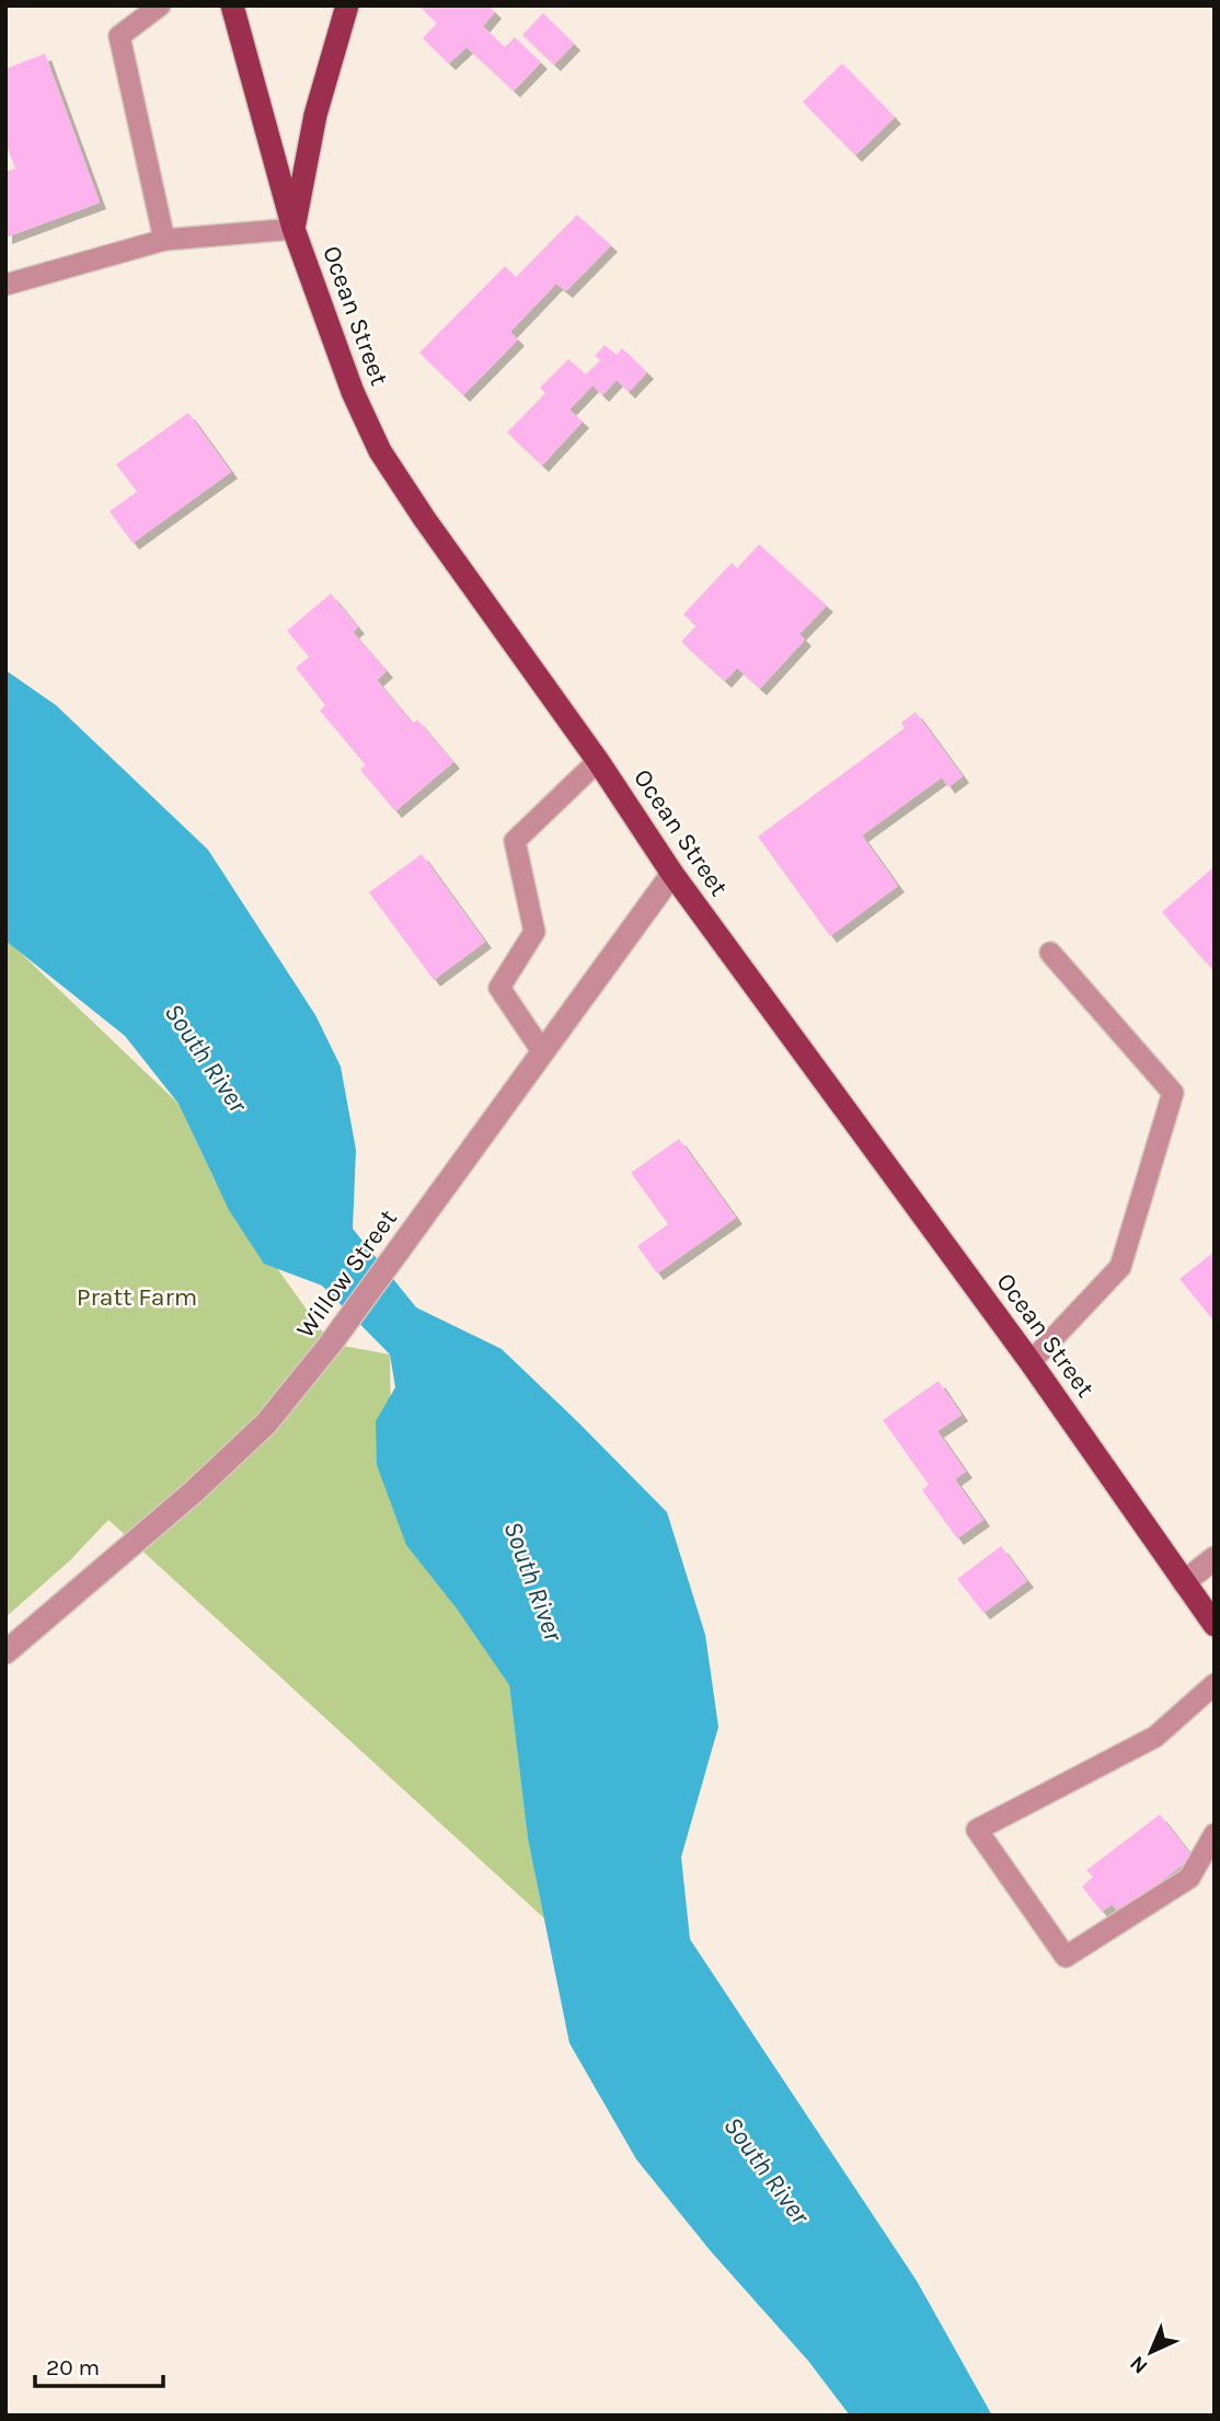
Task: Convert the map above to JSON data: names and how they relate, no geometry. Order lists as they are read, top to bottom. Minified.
{"streets":{"main road":["Ocean Street"],"street":["Willow Street"]},"crossings":[["Ocean Street","Willow Street"]],"water":["South River"],"parks":["Pratt Farm"],"scale_bar":"20 m","north":"bottom left"}
